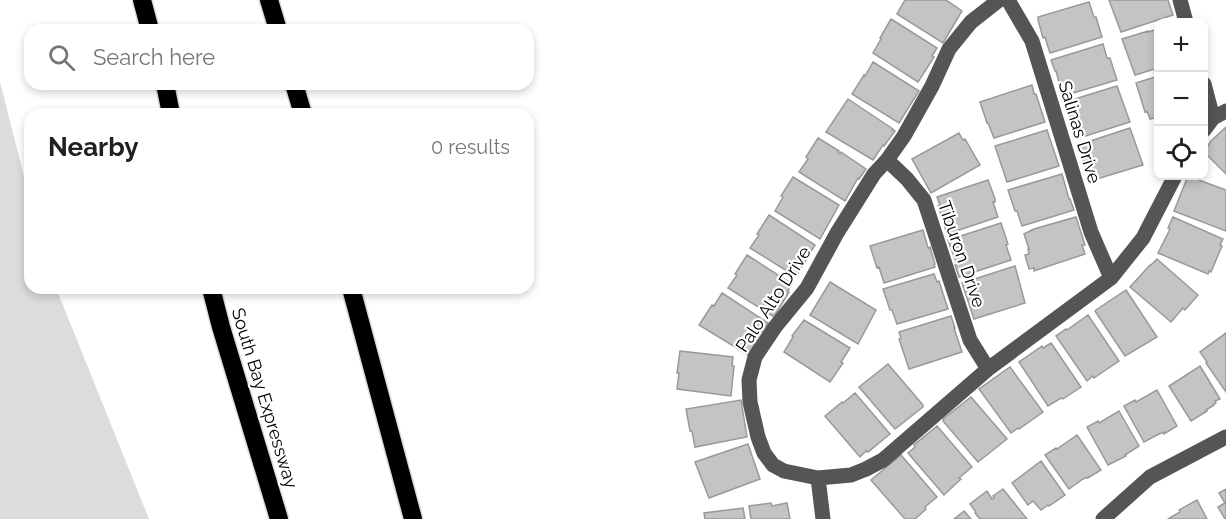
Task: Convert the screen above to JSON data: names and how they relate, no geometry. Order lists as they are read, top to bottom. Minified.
{"streets":{"highway":["South Bay Expressway"],"street":["Salinas Drive","Tiburon Drive","Palo Alto Drive"]},"crossings":[["Salinas Drive","Palo Alto Drive"],["Tiburon Drive","Palo Alto Drive"]],"page":{"map_buttons":["+","−"],"search":"Search here","heading":["Nearby","0 results"]}}
